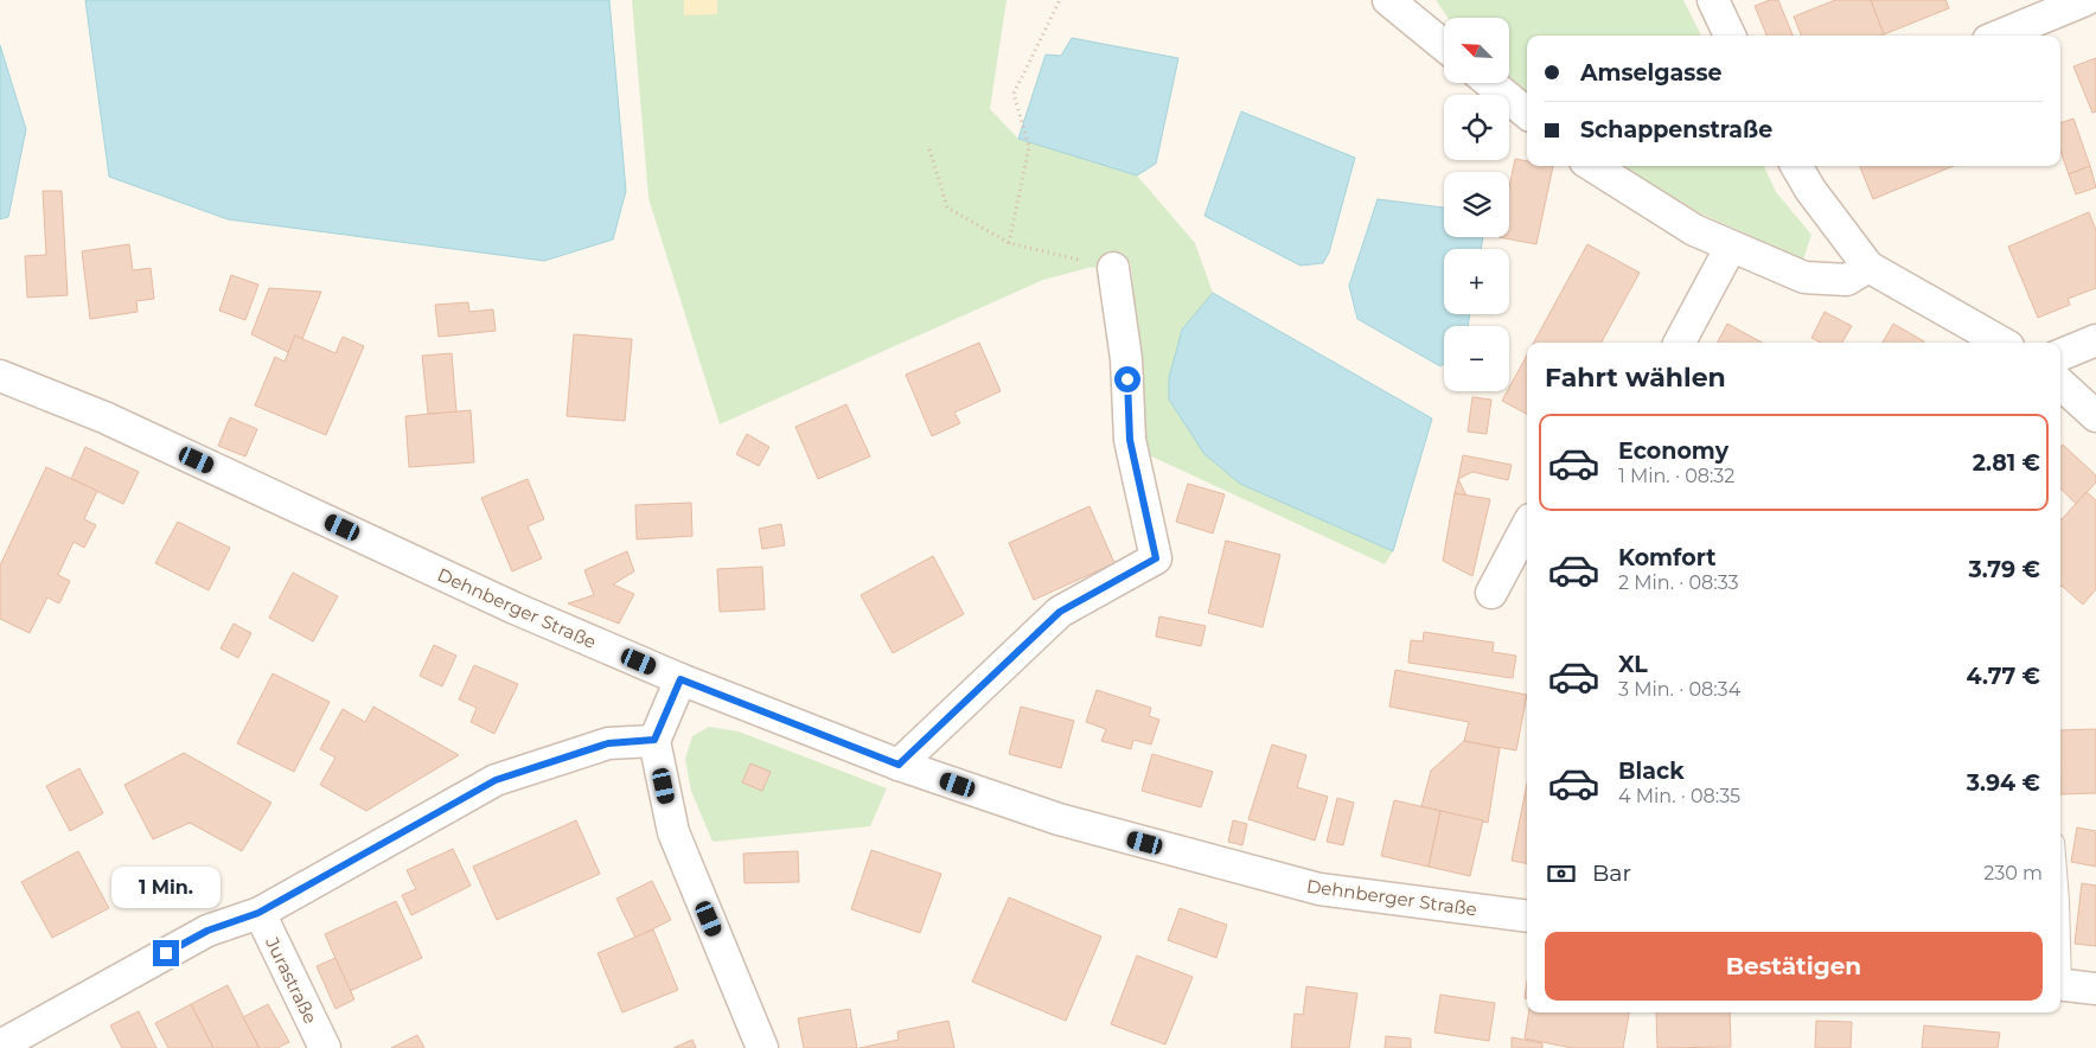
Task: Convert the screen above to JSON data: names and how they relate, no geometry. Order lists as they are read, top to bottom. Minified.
{"streets":{"street":["Dehnberger Straße","Jurastraße"]},"north":"top left","page":{"map_buttons":["+","−"],"banner":["Amselgasse","Schappenstraße"],"heading":"Fahrt wählen","list":[{"name":"Economy","note":"1 Min. · 08:32","value":"2.81 €"},{"name":"Komfort","note":"2 Min. · 08:33","value":"3.79 €"},{"name":"XL","note":"3 Min. · 08:34","value":"4.77 €"},{"name":"Black","note":"4 Min. · 08:35","value":"3.94 €"}],"pay":["Bar","230 m"],"bubble":"1 Min.","buttons":"Bestätigen"}}
